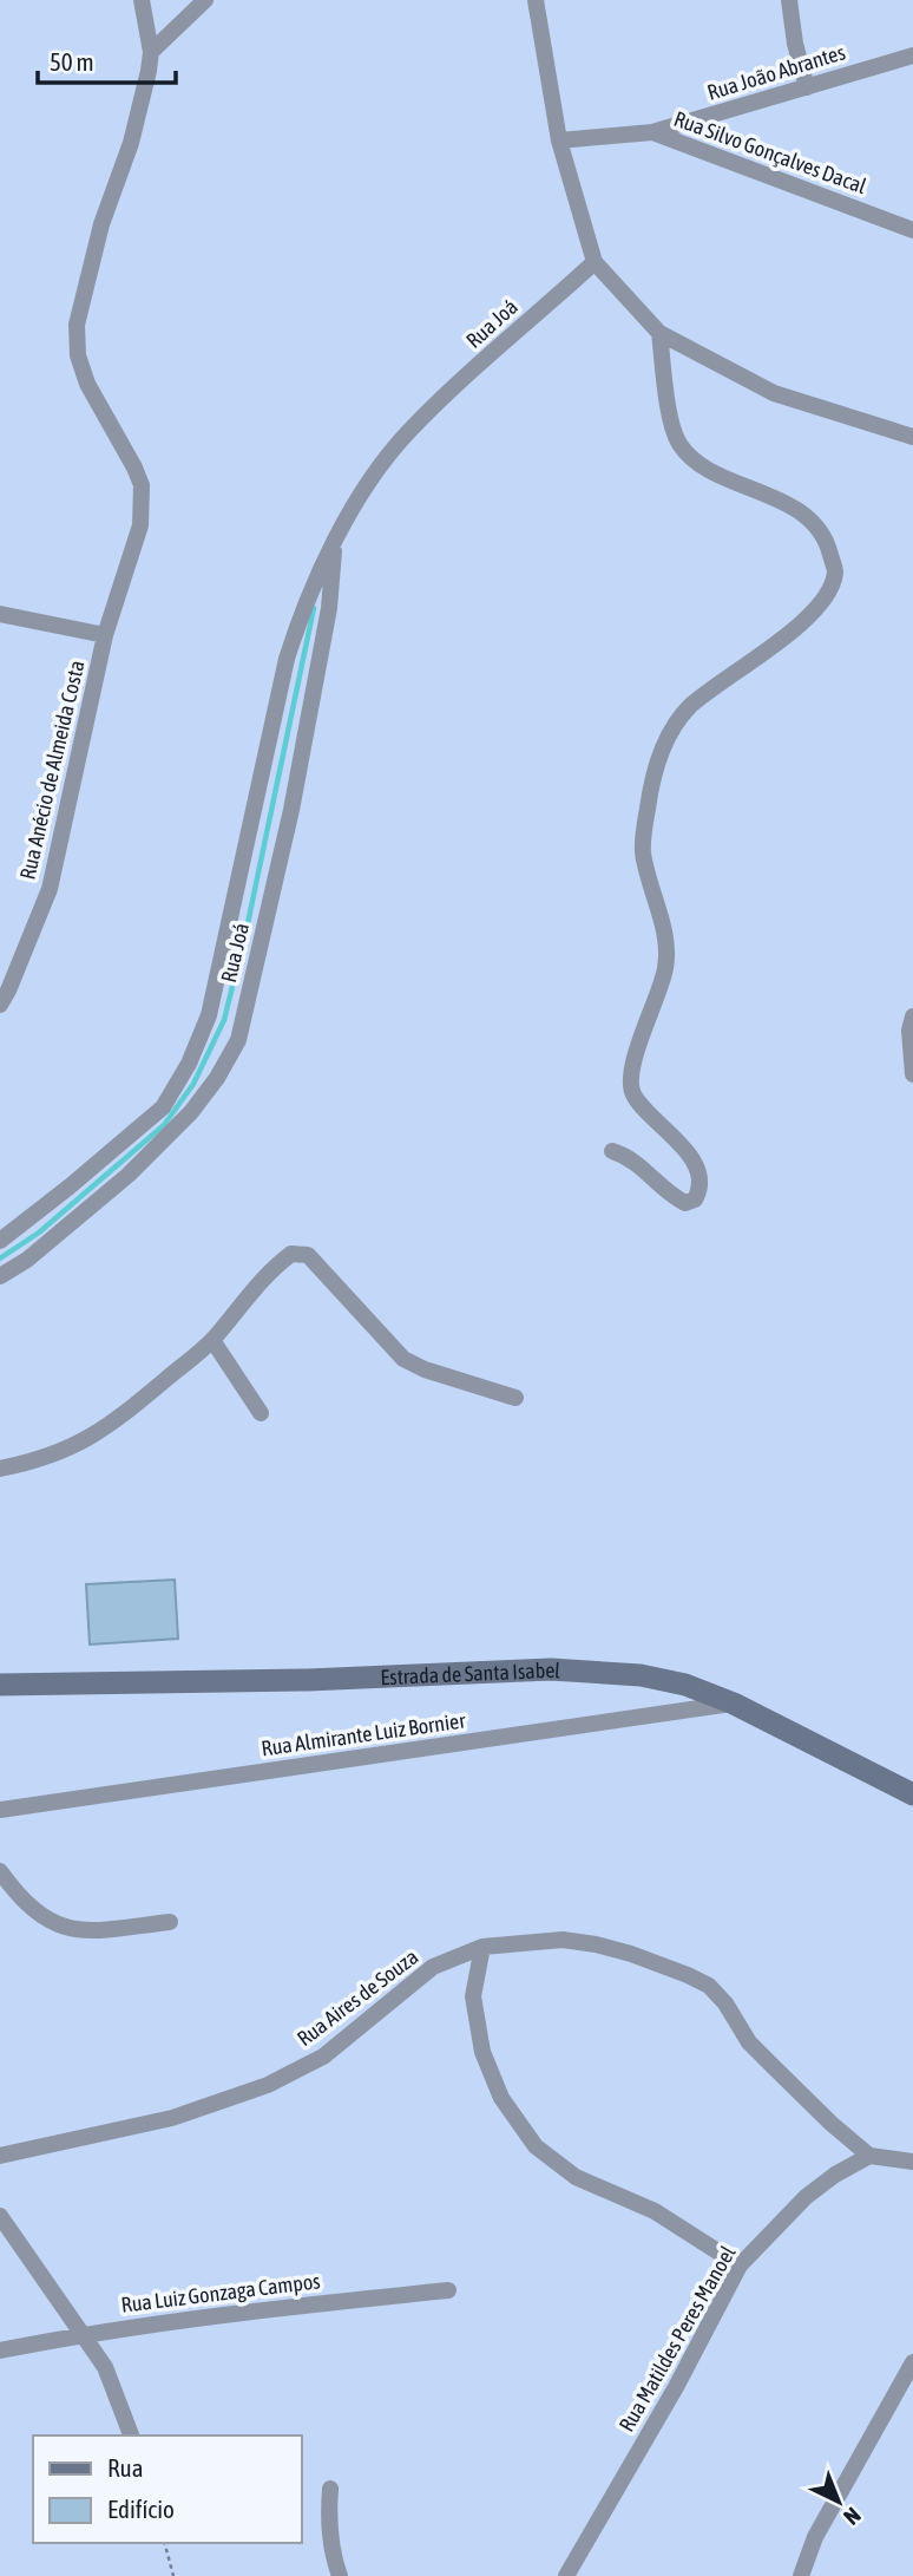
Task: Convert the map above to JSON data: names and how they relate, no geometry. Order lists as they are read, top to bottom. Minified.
{"streets":{"main road":["Estrada de Santa Isabel"],"street":["Rua João Abrantes","Rua Silvo Gonçalves Dacal","Rua Joá","Rua Anécio de Almeida Costa","Rua Almirante Luiz Bornier","Rua Aires de Souza","Rua Luiz Gonzaga Campos","Rua Matildes Peres Manoel"]},"crossings":[["Rua João Abrantes","Rua Silvo Gonçalves Dacal"],["Estrada de Santa Isabel","Rua Almirante Luiz Bornier"],["Rua Aires de Souza","Rua Matildes Peres Manoel"]],"legend":["Rua","Edifício"],"scale_bar":"50 m","north":"bottom right"}
